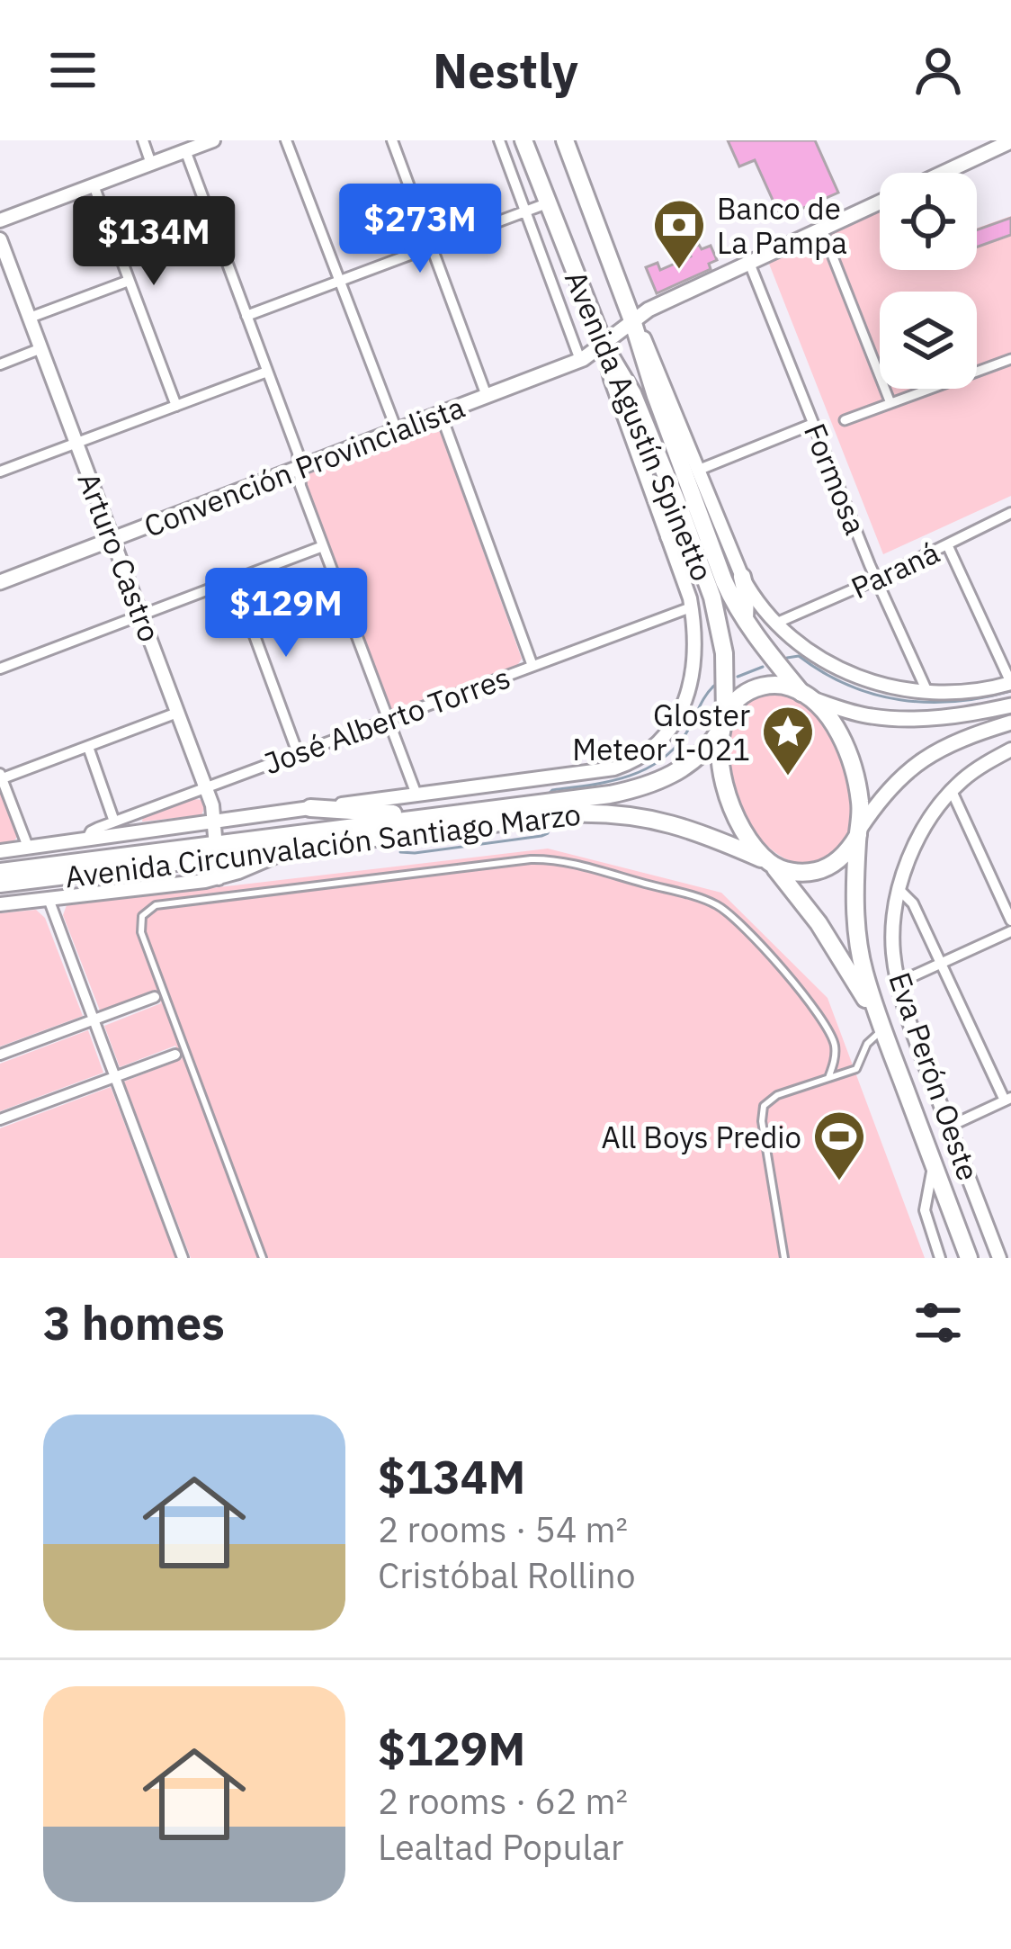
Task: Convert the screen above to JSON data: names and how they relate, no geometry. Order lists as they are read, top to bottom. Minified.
{"streets":{"main road":["Avenida Agustín Spinetto","Convención Provincialista","Avenida Circunvalación Santiago Marzo"],"street":["Formosa","Arturo Castro","Paraná","José Alberto Torres","Eva Perón Oeste"]},"crossings":[["Avenida Agustín Spinetto","Convención Provincialista"],["Avenida Agustín Spinetto","Avenida Circunvalación Santiago Marzo"],["Convención Provincialista","Formosa"],["Convención Provincialista","Arturo Castro"],["Formosa","Paraná"],["Arturo Castro","José Alberto Torres"],["Arturo Castro","Avenida Circunvalación Santiago Marzo"]],"places":{"bank":["Banco de La Pampa"],"place":["Gloster Meteor I-021"],"sports":["All Boys Predio"]},"page":{"header":"Nestly","price":["$273M","$134M","$129M"],"heading":"3 homes","list":[{"name":"$134M","note":"2 rooms · 54 m² · Cristóbal Rollino"},{"name":"$129M","note":"2 rooms · 62 m² · Lealtad Popular"}]}}
